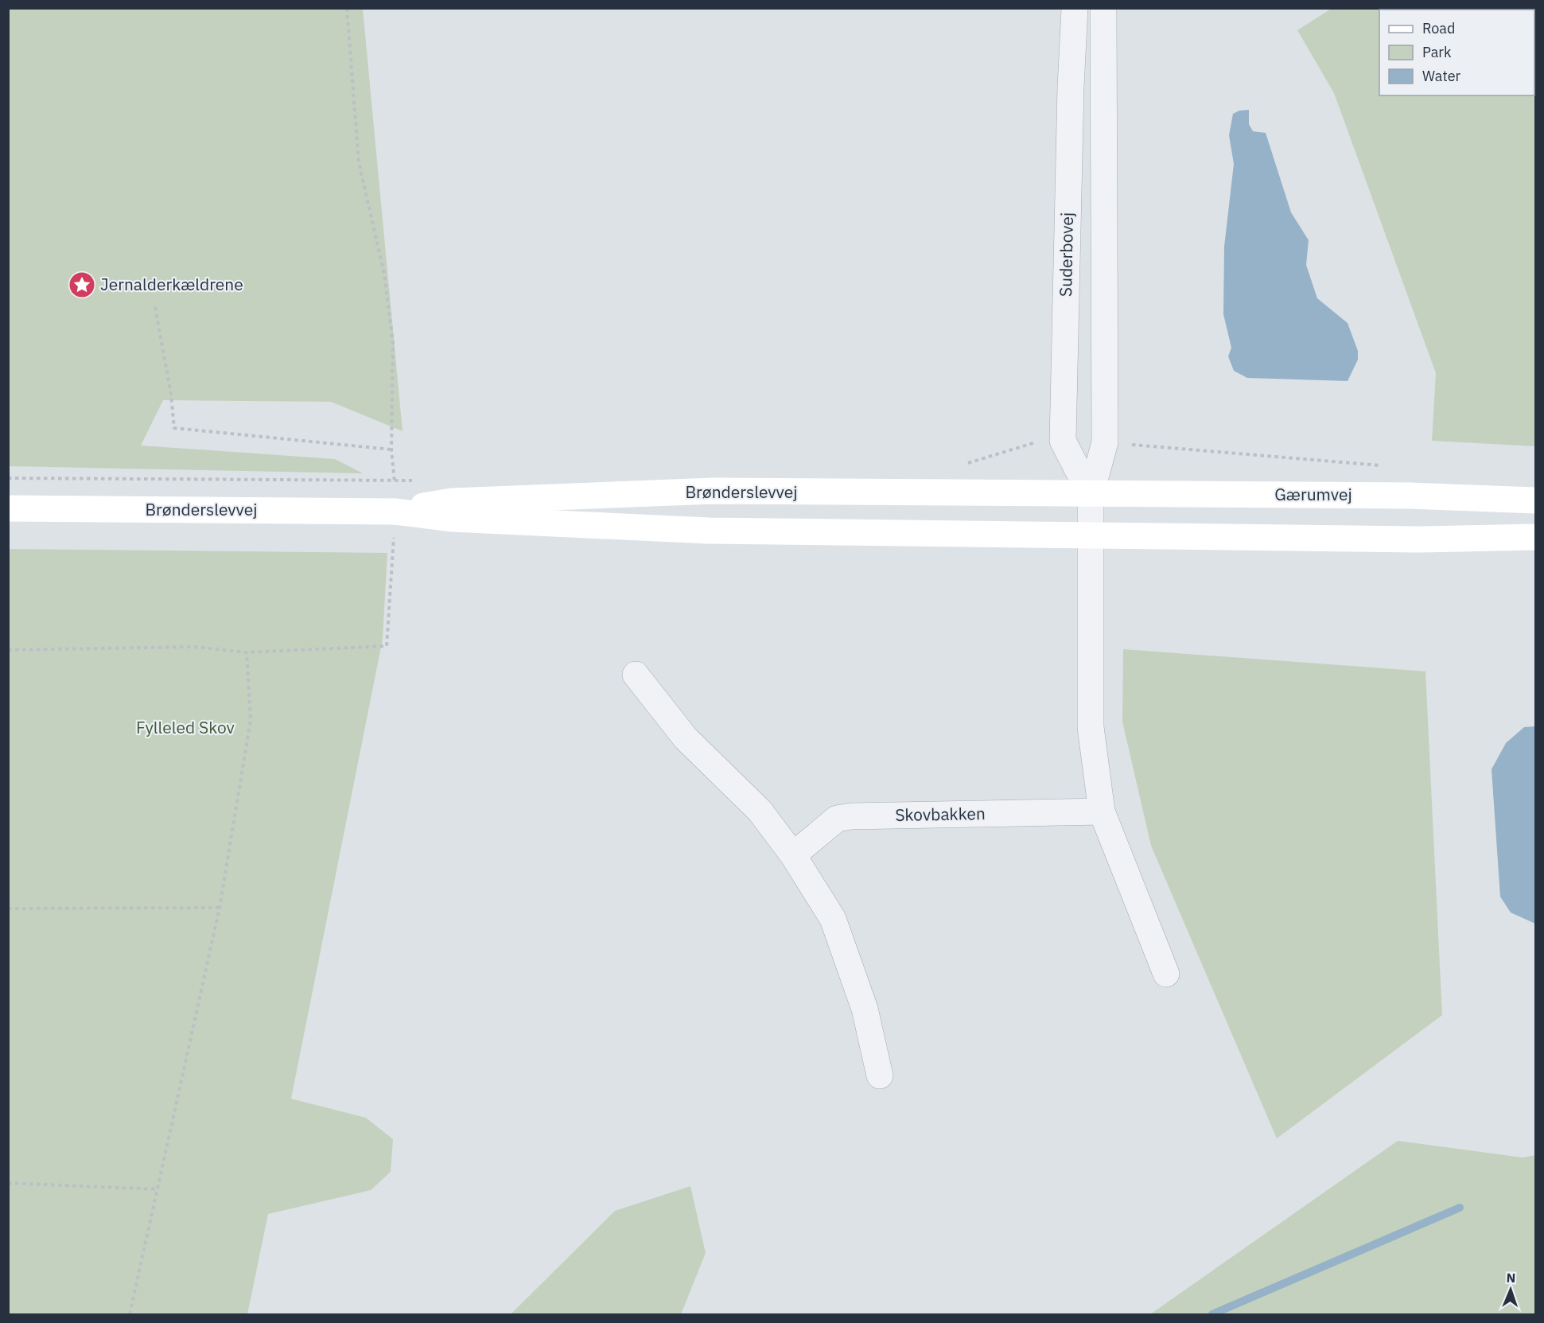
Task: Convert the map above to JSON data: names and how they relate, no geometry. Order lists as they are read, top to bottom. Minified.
{"streets":{"main road":["Brønderslevvej","Gærumvej"],"street":["Suderbovej","Skovbakken"]},"crossings":[["Suderbovej","Brønderslevvej"],["Suderbovej","Gærumvej"],["Brønderslevvej","Gærumvej"]],"parks":["Fylleled Skov"],"places":{"place":["Jernalderkældrene"]},"legend":["Road","Park","Water"],"north":"top"}
